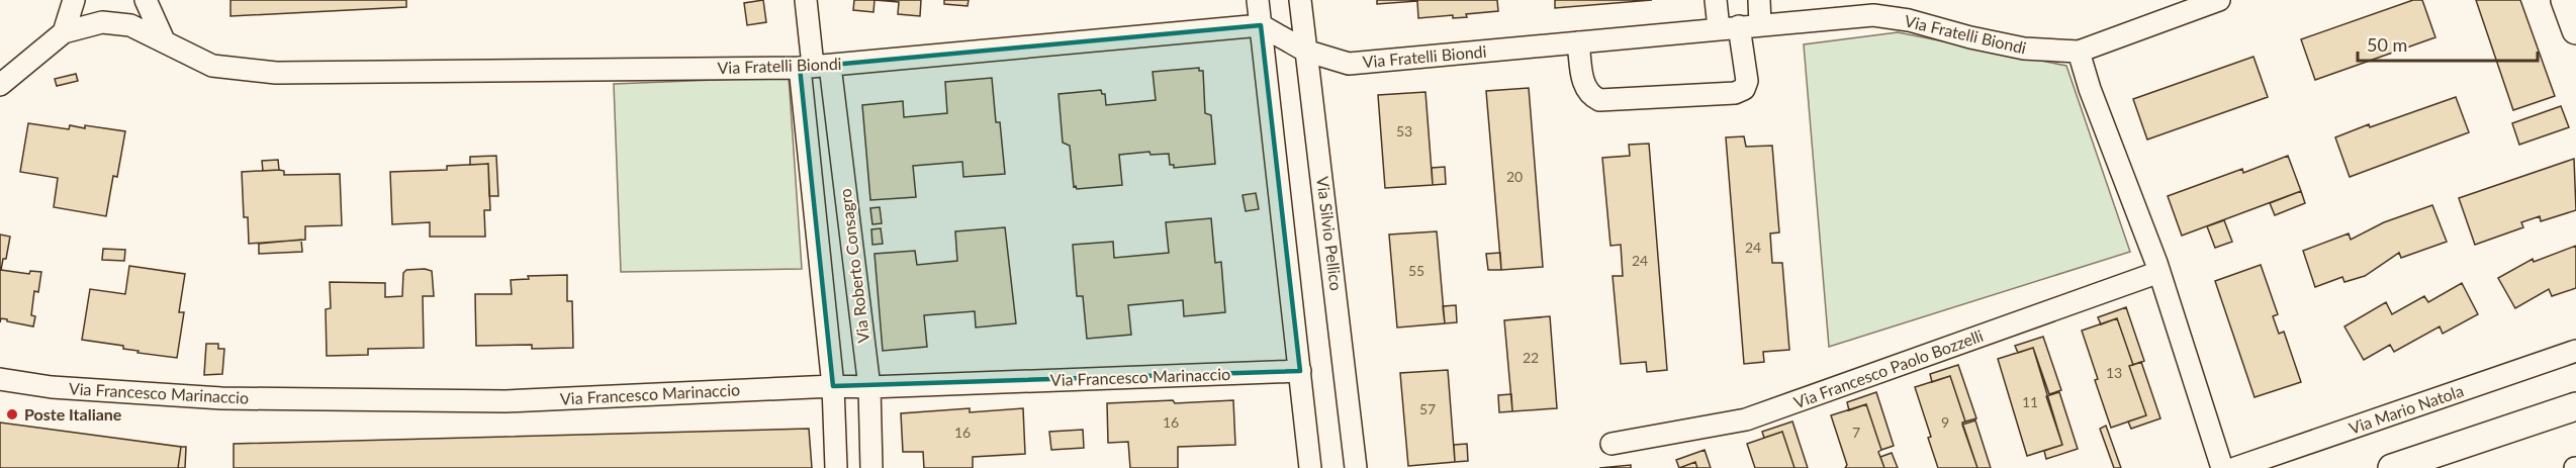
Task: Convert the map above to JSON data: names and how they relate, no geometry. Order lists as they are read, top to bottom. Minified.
{"streets":{"street":["Via Fratelli Biondi","Via Silvio Pellico","Via Roberto Consagro","Via Francesco Paolo Bozzelli","Via Francesco Marinaccio","Via Mario Natola"]},"crossings":[["Via Fratelli Biondi","Via Silvio Pellico"],["Via Fratelli Biondi","Via Roberto Consagro"],["Via Roberto Consagro","Via Francesco Marinaccio"]],"places":["Poste Italiane"],"house_numbers":["53","20","24","24","55","22","13","11","57","16","9","16","7"],"scale_bar":"50 m"}
